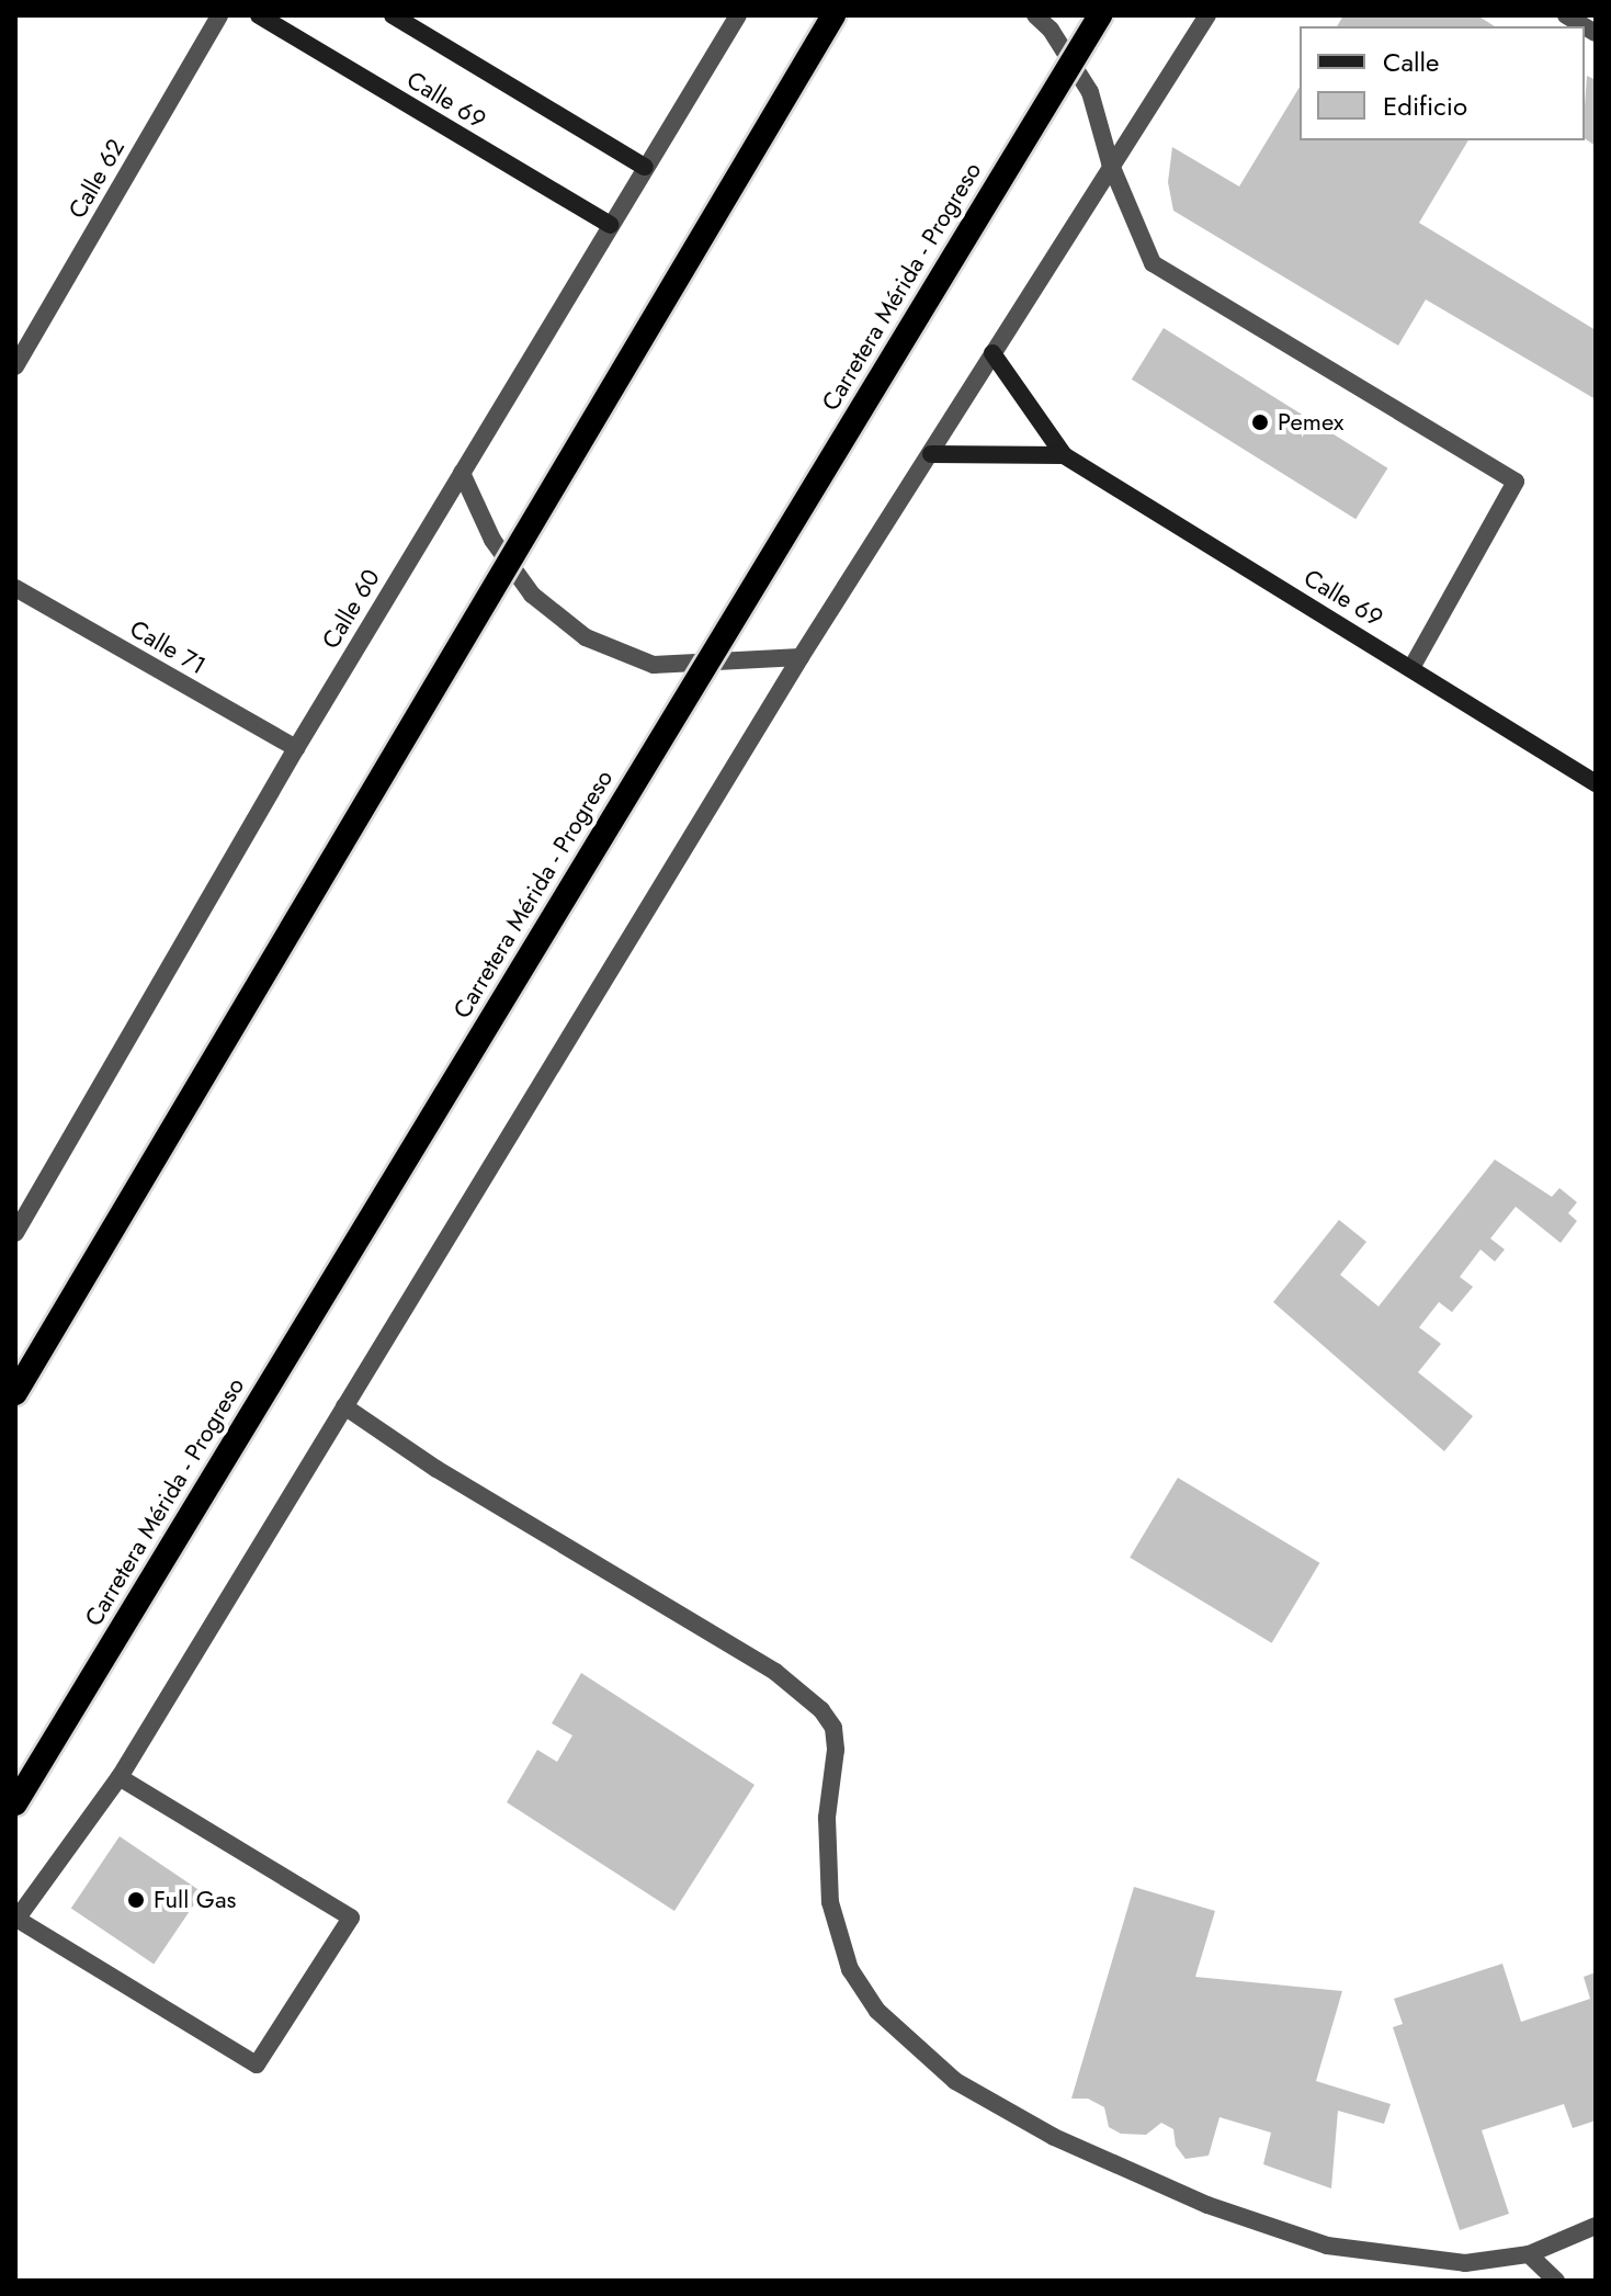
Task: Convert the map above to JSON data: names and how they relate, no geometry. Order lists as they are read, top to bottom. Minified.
{"streets":{"highway":["Carretera Mérida - Progreso"],"main road":["Calle 69"],"street":["Calle 62","Calle 60","Calle 71"]},"crossings":[["Calle 69","Calle 60"],["Calle 60","Calle 71"]],"places":["Pemex","Full Gas"],"legend":["Calle","Edificio"]}
